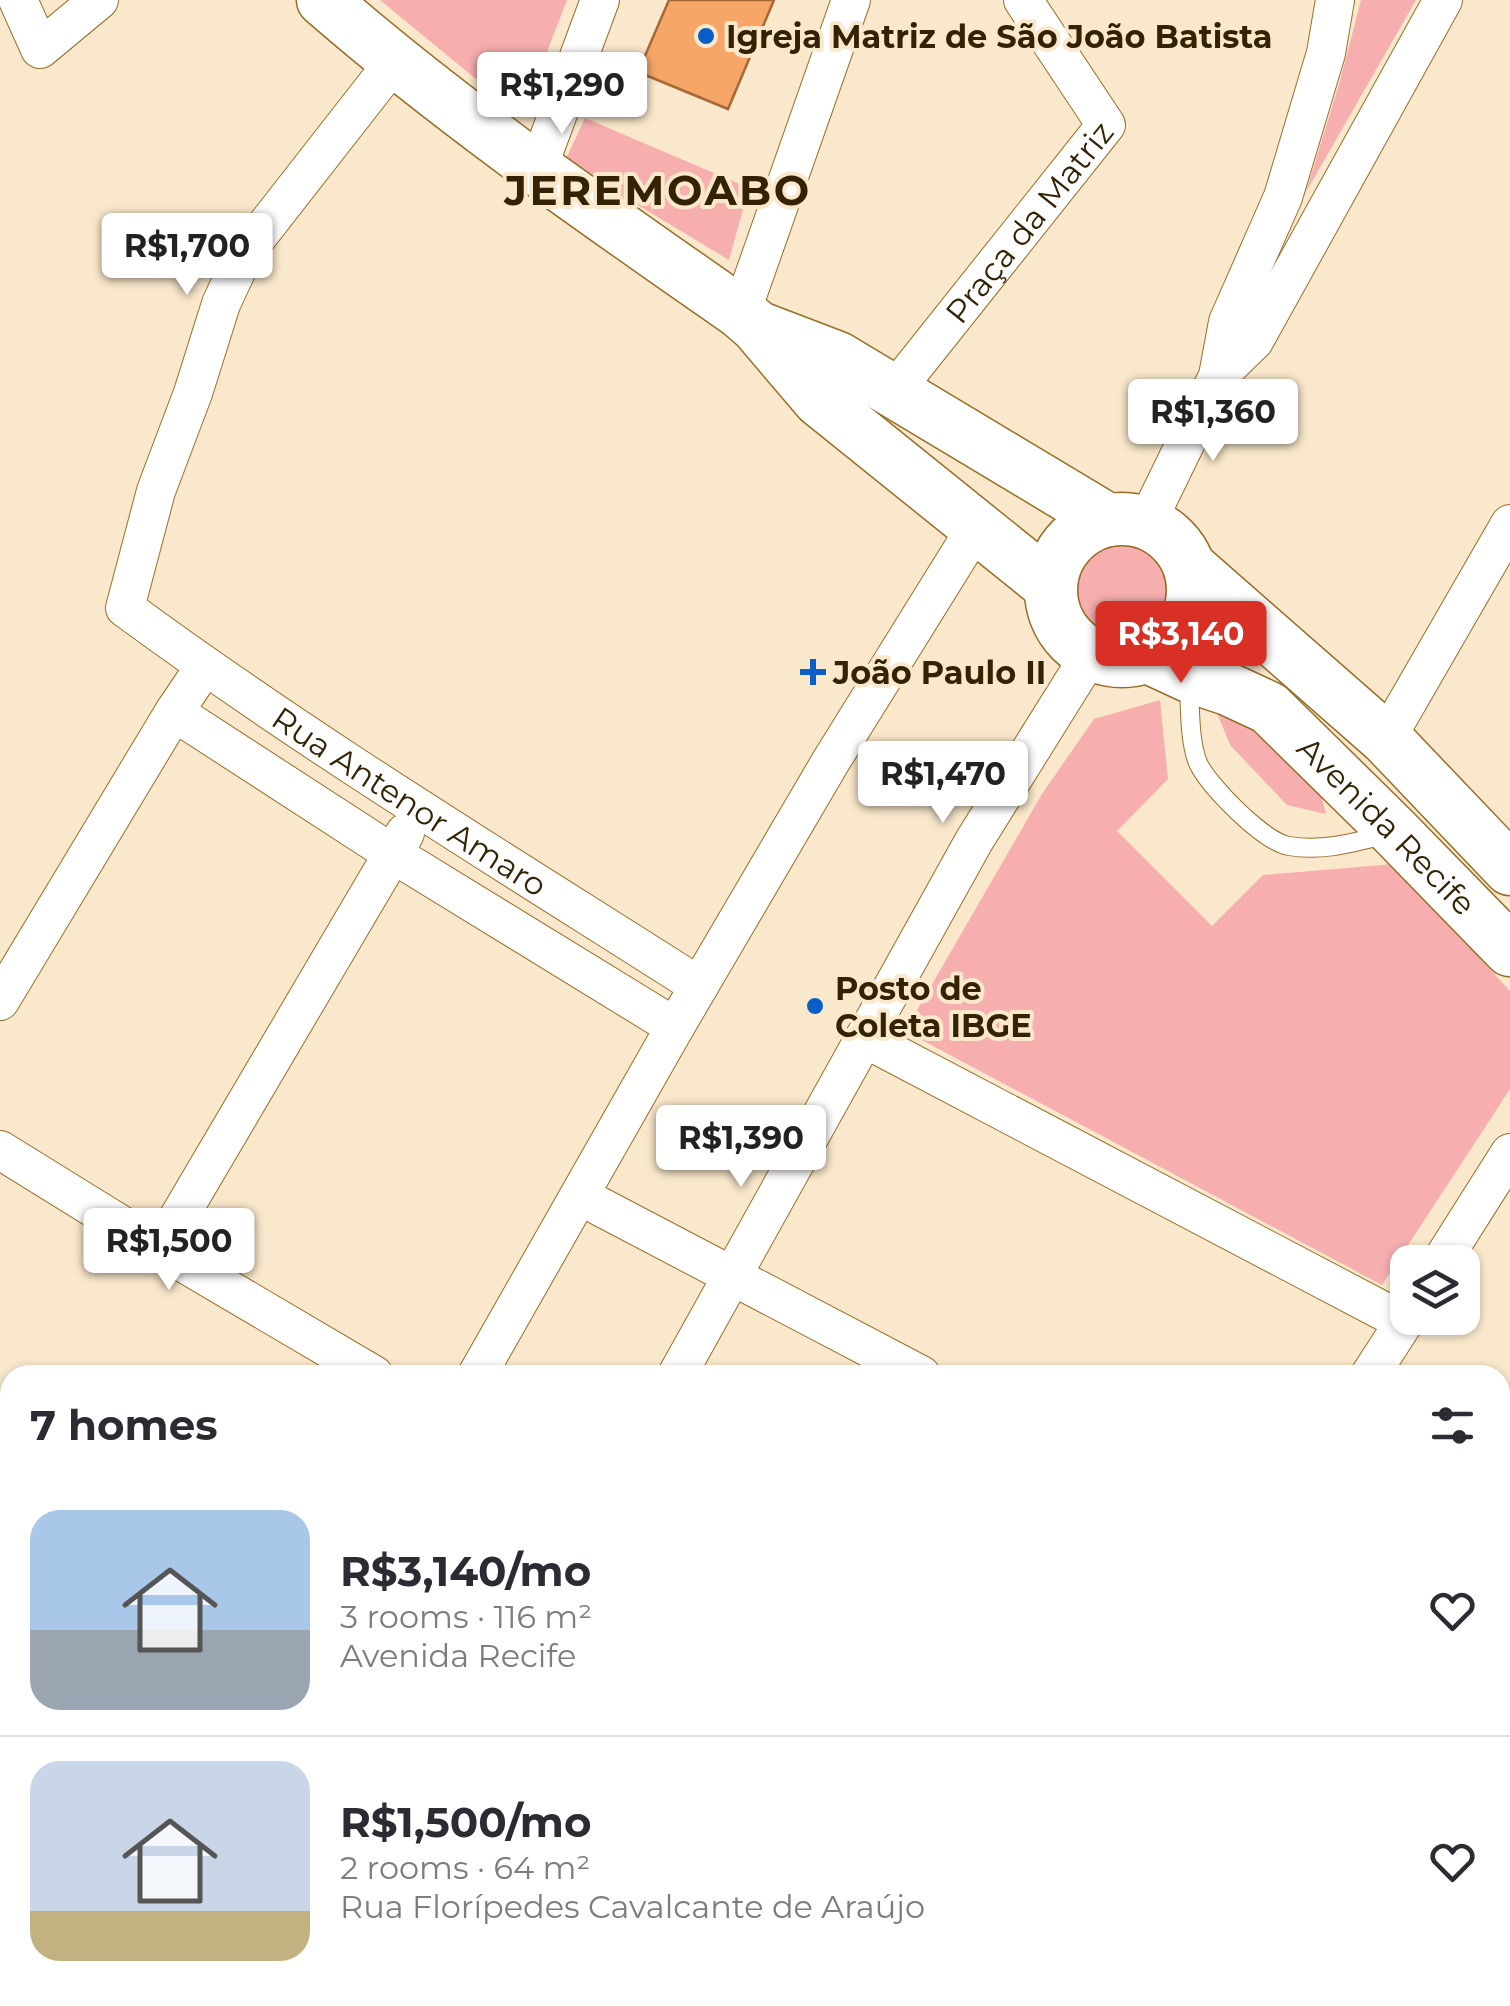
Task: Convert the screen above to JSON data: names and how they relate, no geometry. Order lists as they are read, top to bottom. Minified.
{"streets":{"street":["Praça da Matriz","Rua Antenor Amaro","Avenida Recife"]},"districts":["JEREMOABO"],"places":{"other":["Igreja Matriz de São João Batista","Posto de Coleta IBGE"],"health":["João Paulo II"]},"page":{"price":["R$1,290","R$1,700","R$1,360","R$3,140","R$1,470","R$1,390","R$1,500"],"heading":"7 homes","list":[{"name":"R$3,140/mo","note":"3 rooms · 116 m² · Avenida Recife"},{"name":"R$1,500/mo","note":"2 rooms · 64 m² · Rua Florípedes Cavalcante de Araújo"}]}}
